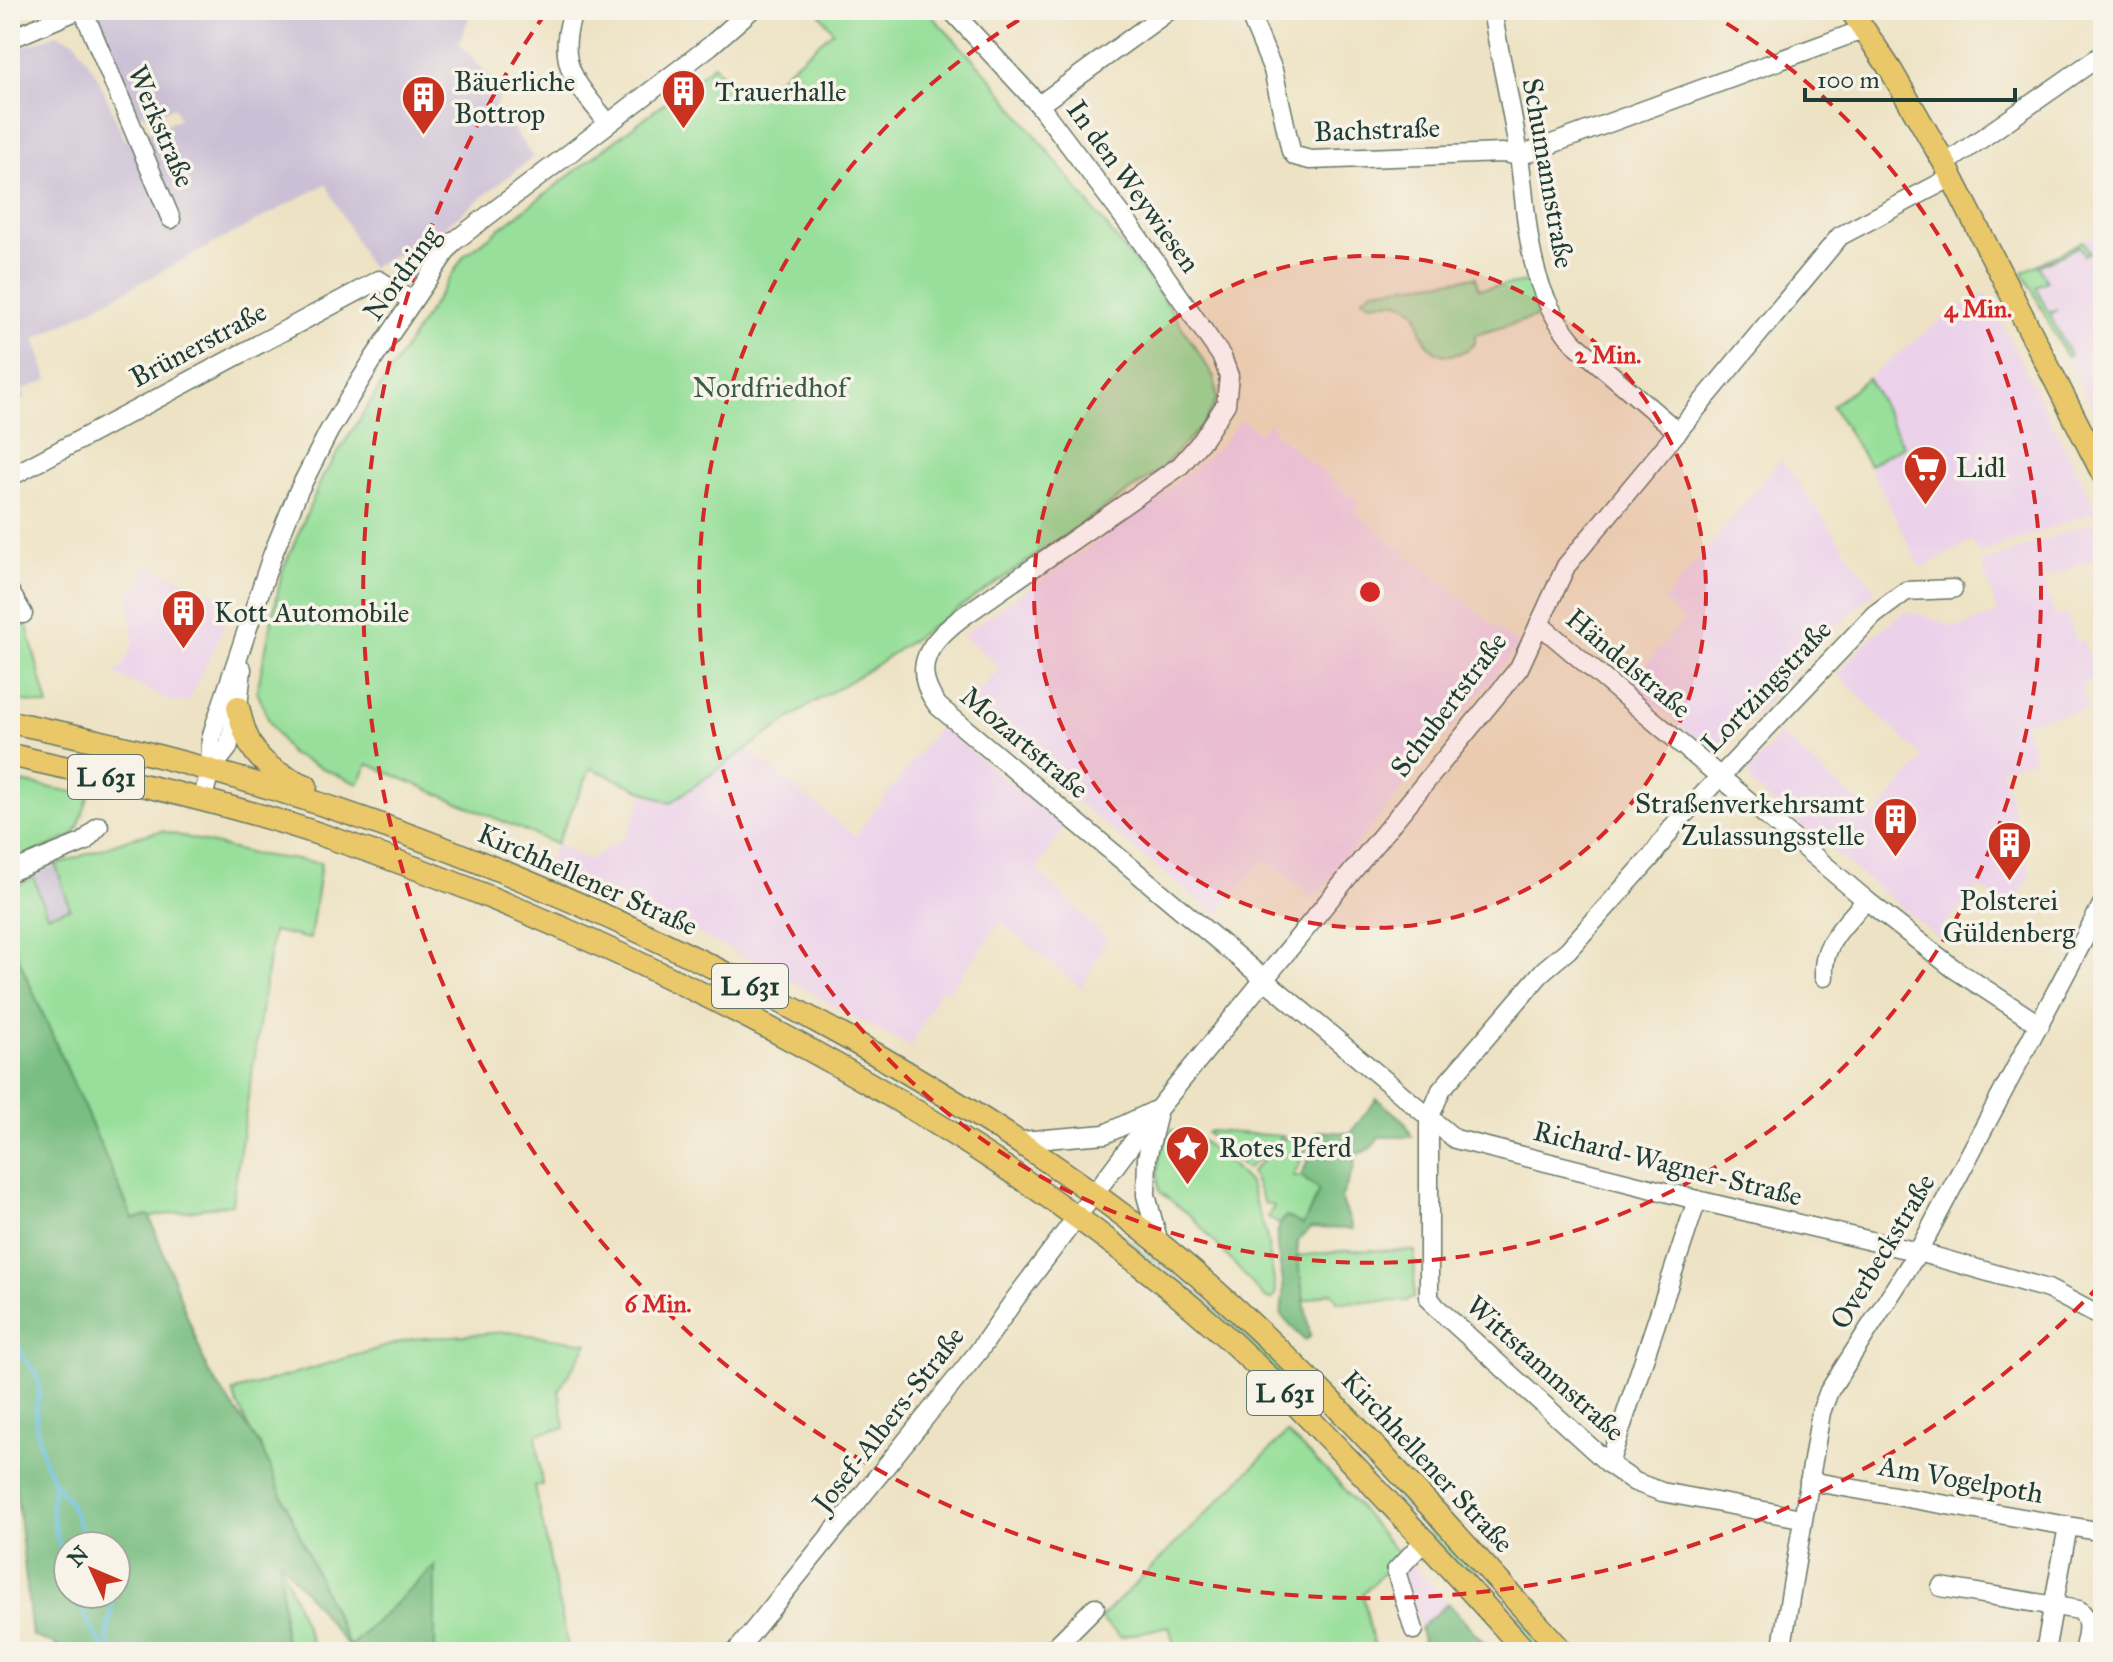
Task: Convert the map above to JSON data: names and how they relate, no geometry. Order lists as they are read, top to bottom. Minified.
{"streets":{"main road":["L 631","Kirchhellener Straße"],"street":["Werkstraße","Bachstraße","Schumannstraße","In den Weywiesen","Nordring","Brünerstraße","Händelstraße","Lortzingstraße","Schubertstraße","Mozartstraße","Richard-Wagner-Straße","Overbeckstraße","Wittstammstraße","Josef-Albers-Straße","Am Vogelpoth"]},"crossings":[["Bachstraße","Schumannstraße"],["Schumannstraße","Schubertstraße"],["In den Weywiesen","Mozartstraße"],["Nordring","Brünerstraße"],["Nordring","Kirchhellener Straße"],["Händelstraße","Lortzingstraße"],["Händelstraße","Schubertstraße"],["Händelstraße","Overbeckstraße"],["Lortzingstraße","Richard-Wagner-Straße"],["Lortzingstraße","Wittstammstraße"],["Schubertstraße","Mozartstraße"],["Schubertstraße","Kirchhellener Straße"],["Schubertstraße","Richard-Wagner-Straße"],["Mozartstraße","Richard-Wagner-Straße"],["Kirchhellener Straße","Josef-Albers-Straße"],["Richard-Wagner-Straße","Overbeckstraße"],["Richard-Wagner-Straße","Wittstammstraße"],["Overbeckstraße","Wittstammstraße"],["Overbeckstraße","Am Vogelpoth"]],"parks":["Nordfriedhof"],"places":{"building":["Trauerhalle","Bäuerliche Bottrop","Kott Automobile","Straßenverkehrsamt Zulassungsstelle","Polsterei Güldenberg"],"supermarket":["Lidl"],"place":["Rotes Pferd"]},"scale_bar":"100 m","north":"top left","rings":["4 Min.","2 Min.","6 Min."]}
